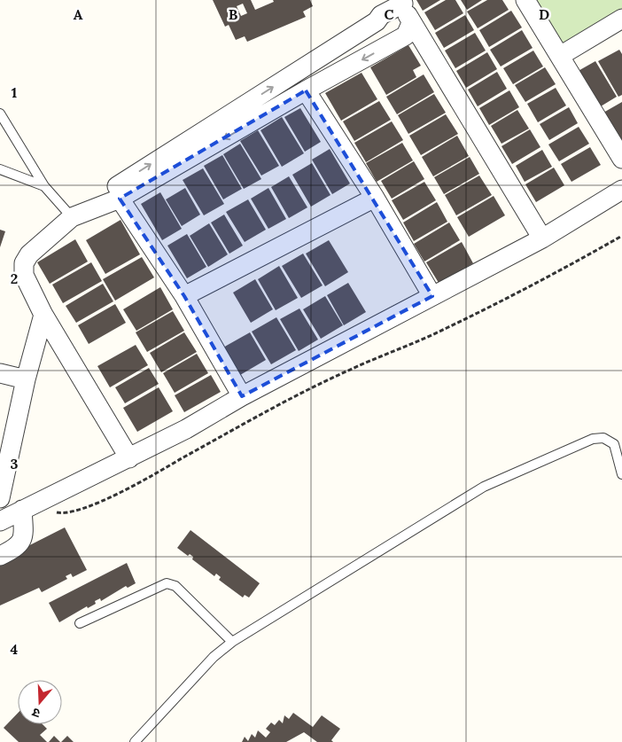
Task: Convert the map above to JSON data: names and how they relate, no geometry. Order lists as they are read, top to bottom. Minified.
{"north":"bottom","grid":{"columns":["A","B","C","D"],"rows":["1","2","3","4"]}}
